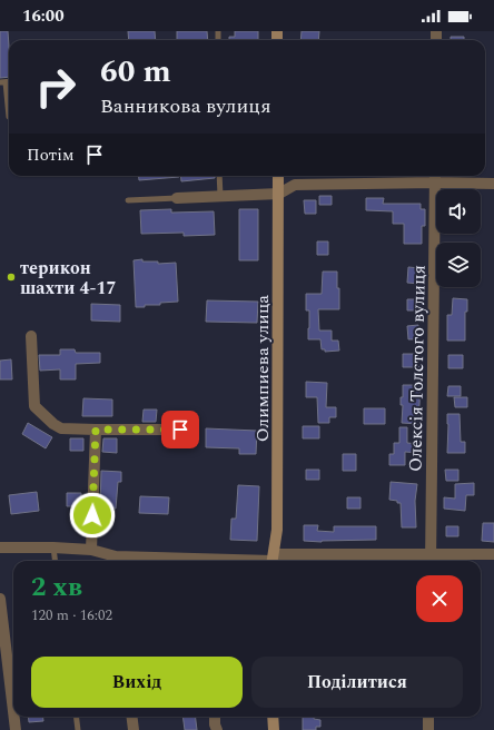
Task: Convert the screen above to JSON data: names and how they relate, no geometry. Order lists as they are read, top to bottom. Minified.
{"streets":{"main road":["Олимпиева улица"],"street":["Олексія Толстого вулиця"]},"places":["терикон шахти 4-17"],"page":{"status":"16:00","turn":["60 m","Ванникова вулиця"],"then":"Потім","heading":["2 хв","120 m · 16:02"],"buttons":["Вихід","Поділитися"]}}
